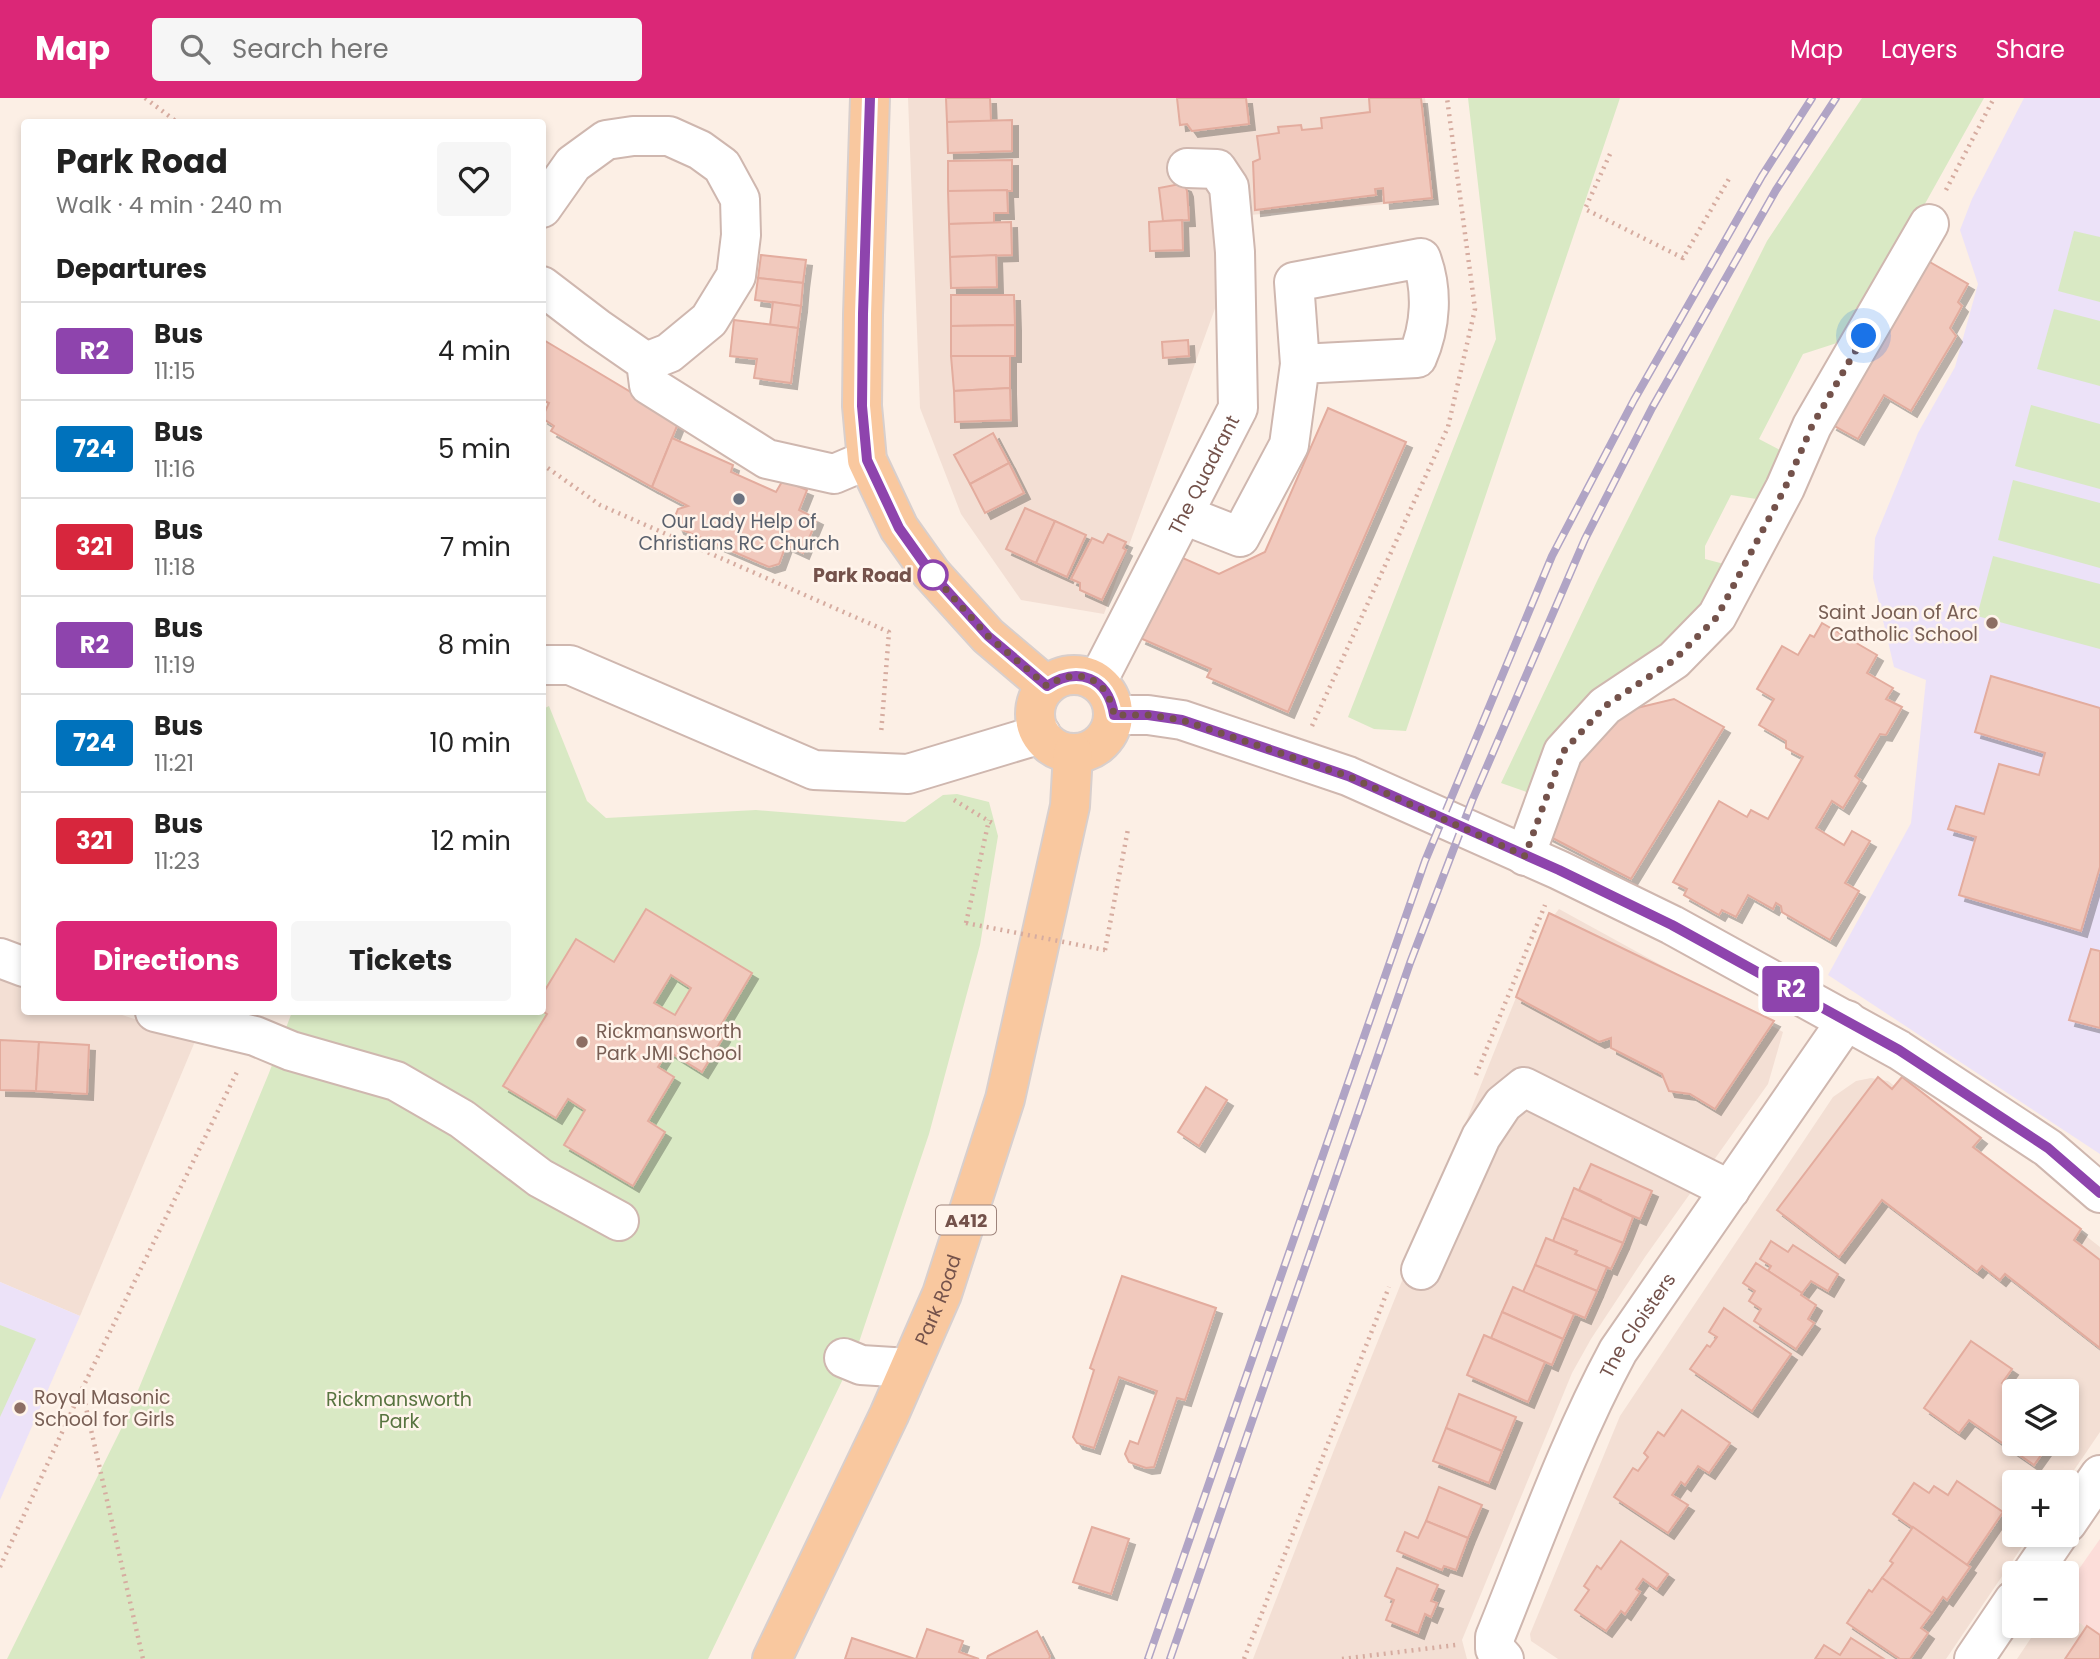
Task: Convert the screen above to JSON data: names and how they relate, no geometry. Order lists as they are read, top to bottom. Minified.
{"streets":{"main road":["A412","Park Road"],"street":["The Quadrant","The Cloisters"]},"crossings":[["The Quadrant","Park Road"]],"parks":["Rickmansworth Park"],"places":["Our Lady Help of Christians RC Church","Park Road","Saint Joan of Arc Catholic School","Rickmansworth Park JMI School","Royal Masonic School for Girls"],"lines":["bus line R2"],"page":{"header":"Map","search":"Search here","nav":["Map","Layers","Share"],"on_map":"R2","heading":[["Park Road","Walk · 4 min · 240 m"],"Departures"],"list":[{"mark":"R2","name":"Bus","note":"11:15","value":"4 min"},{"mark":"724","name":"Bus","note":"11:16","value":"5 min"},{"mark":"321","name":"Bus","note":"11:18","value":"7 min"},{"mark":"R2","name":"Bus","note":"11:19","value":"8 min"},{"mark":"724","name":"Bus","note":"11:21","value":"10 min"},{"mark":"321","name":"Bus","note":"11:23","value":"12 min"}],"buttons":["Directions","Tickets"],"map_buttons":["+","−"]}}
